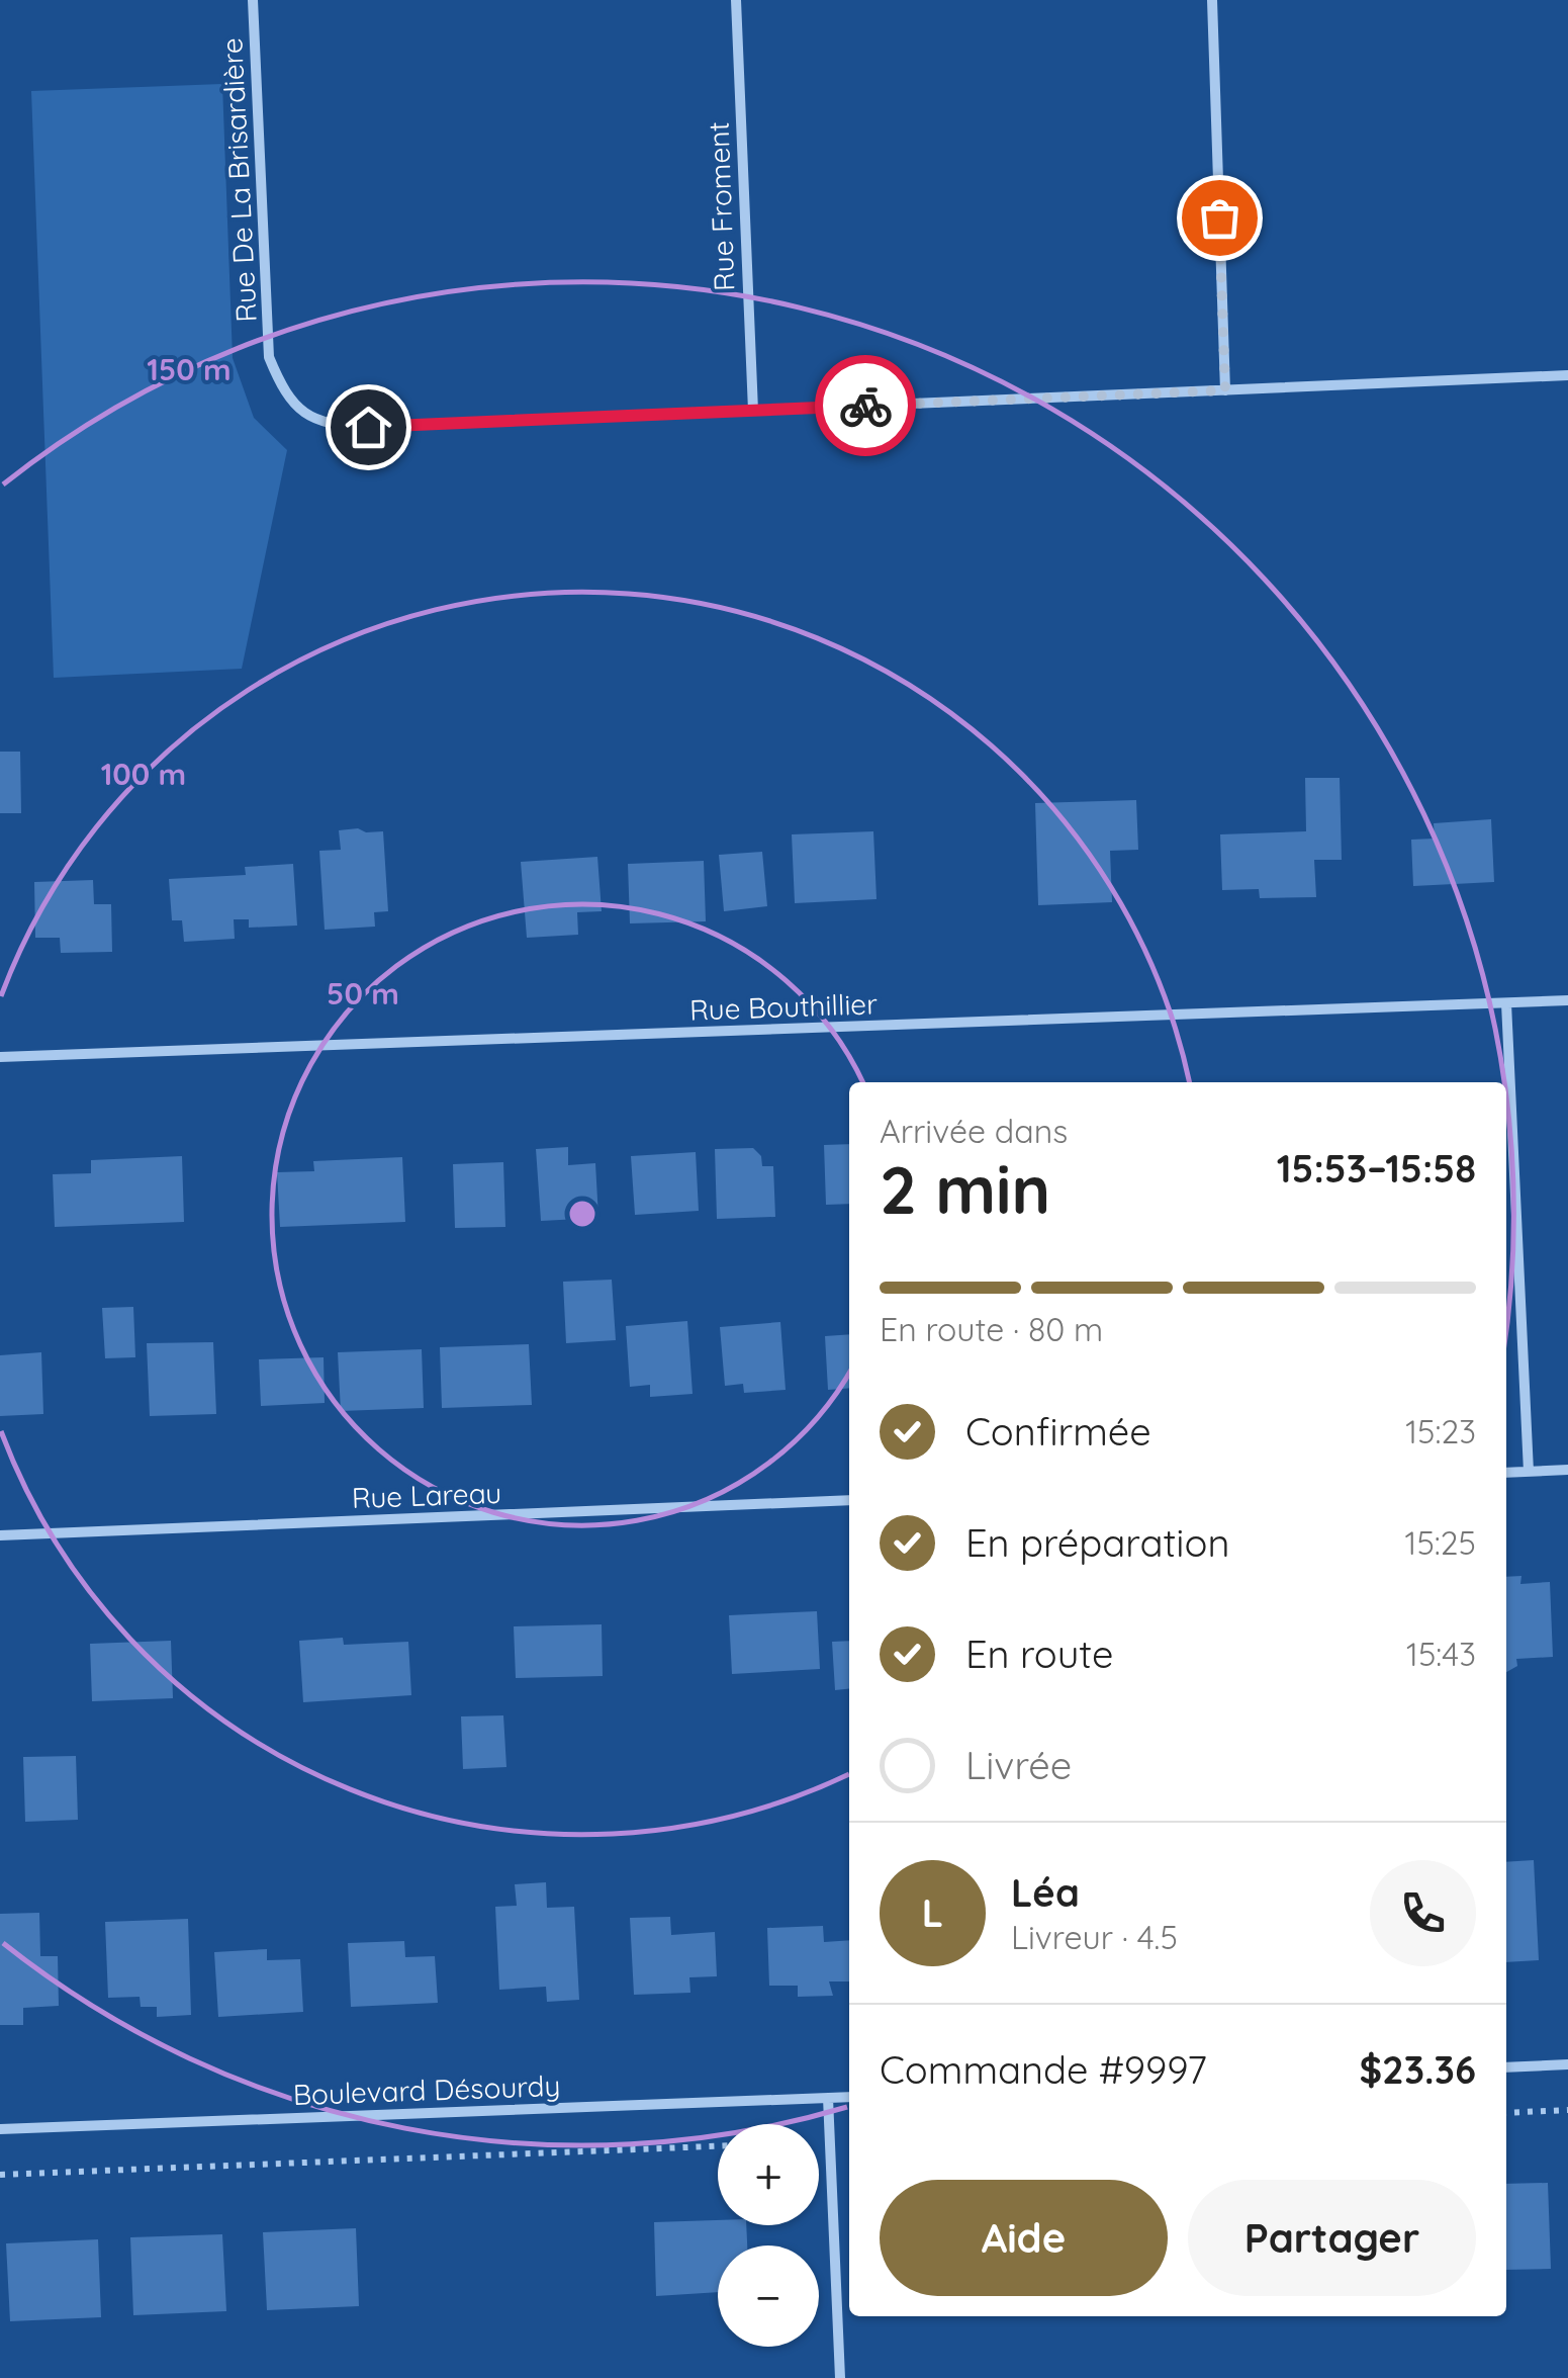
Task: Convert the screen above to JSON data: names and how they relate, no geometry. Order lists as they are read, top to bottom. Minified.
{"streets":{"street":["Rue De La Brisardière","Rue Froment","Rue Bouthillier","Rue Lareau","Boulevard Désourdy"]},"crossings":[["Rue De La Brisardière","Rue Froment"]],"page":{"heading":["2 min","Arrivée dans","15:53–15:58"],"panel":["Léa","Livreur · 4.5","Commande #9997","$23.36"],"bar":"En route · 80 m","list":[["Confirmée","15:23"],["En préparation","15:25"],["En route","15:43"],"Livrée"],"round":"L","map_buttons":["+","−"],"buttons":["Aide","Partager"]},"rings":["150 m","100 m","50 m"]}
